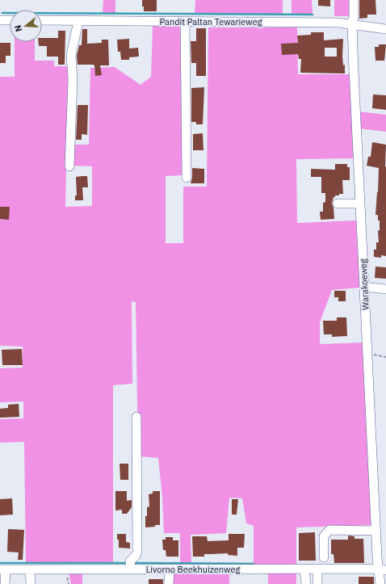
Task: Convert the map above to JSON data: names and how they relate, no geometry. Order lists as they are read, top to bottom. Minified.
{"streets":{"street":["Pandit Paltan Tewarieweg","Warakoeweg","Livorno Beekhuizenweg"]},"crossings":[["Pandit Paltan Tewarieweg","Warakoeweg"],["Warakoeweg","Livorno Beekhuizenweg"]],"north":"left"}
